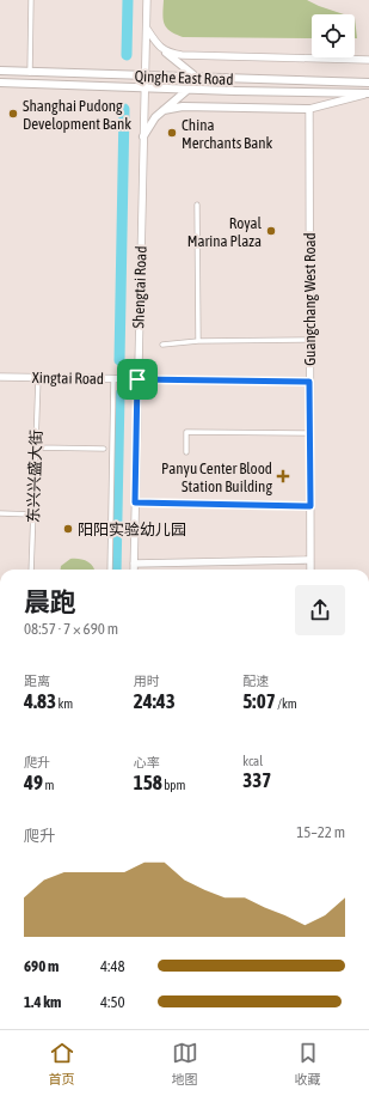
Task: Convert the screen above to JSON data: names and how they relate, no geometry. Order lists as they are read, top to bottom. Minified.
{"streets":{"main road":["Qinghe East Road"],"street":["Shengtai Road","Guangchang West Road","Xingtai Road","东兴兴盛大街"]},"crossings":[["Qinghe East Road","Shengtai Road"],["Shengtai Road","Xingtai Road"],["Guangchang West Road","Xingtai Road"],["Xingtai Road","东兴兴盛大街"]],"places":{"other":["Shanghai Pudong Development Bank","China Merchants Bank","Royal Marina Plaza","阳阳实验幼儿园"],"health":["Panyu Center Blood Station Building"]},"page":{"heading":["晨跑","08:57 · 7 × 690 m"],"stats":[["距离","4.83 km"],["用时","24:43"],["配速","5:07 /km"],["爬升","49 m"],["心率","158 bpm"],["kcal","337"]],"chart":["爬升","15–22 m"],"list":[{"name":"690 m","note":"4:48"},{"name":"1.4 km","note":"4:50"}],"tabs":["首页","地图","收藏"]}}
